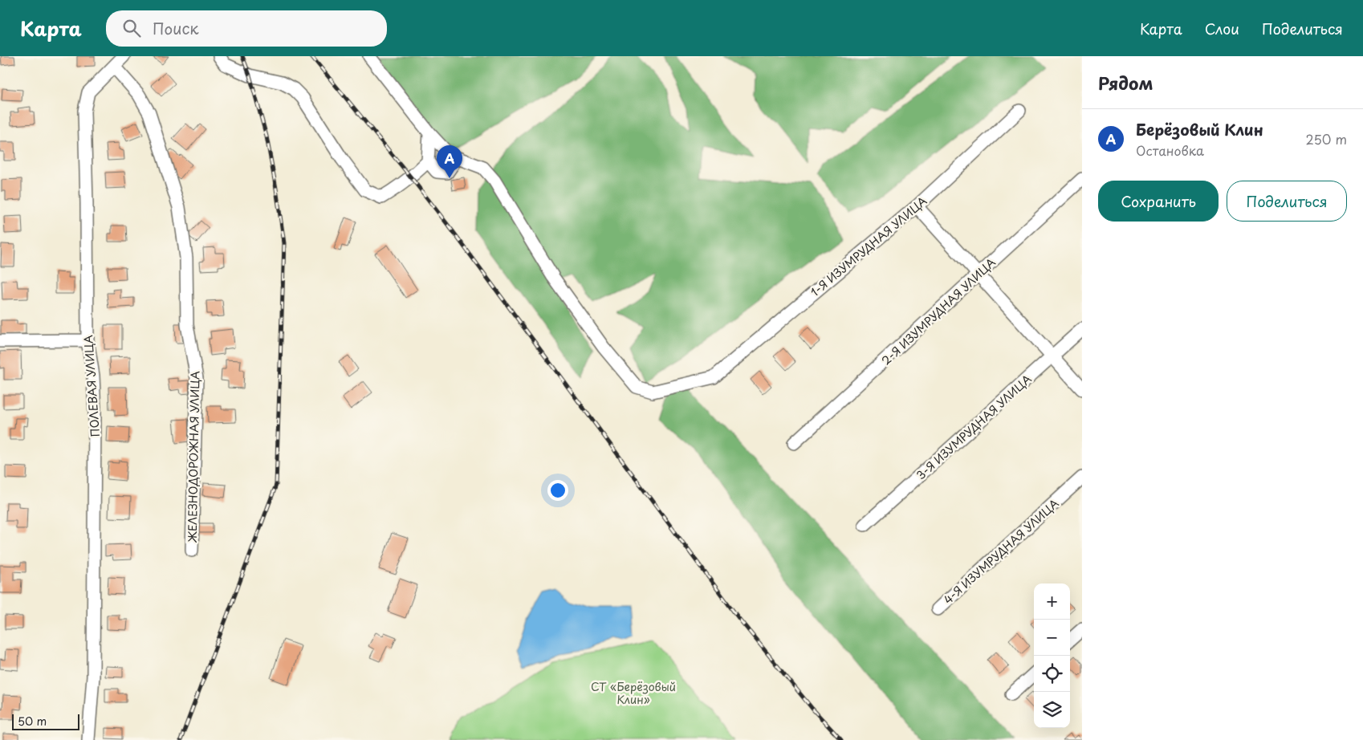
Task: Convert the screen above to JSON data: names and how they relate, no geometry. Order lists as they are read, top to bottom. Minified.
{"streets":{"street":["1-Я ИЗУМРУДНАЯ УЛИЦА","2-Я ИЗУМРУДНАЯ УЛИЦА","ПОЛЕВАЯ УЛИЦА","3-Я ИЗУМРУДНАЯ УЛИЦА","ЖЕЛЕЗНОДОРОЖНАЯ УЛИЦА","4-Я ИЗУМРУДНАЯ УЛИЦА"]},"crossings":[["ПОЛЕВАЯ УЛИЦА","ЖЕЛЕЗНОДОРОЖНАЯ УЛИЦА"]],"parks":["СТ «Берёзовый Клин»"],"scale_bar":"50 m","page":{"header":"Карта","search":"Поиск","nav":["Карта","Слои","Поделиться"],"heading":"Рядом","list":[{"mark":"A","name":"Берёзовый Клин","note":"Остановка","value":"250 m"}],"pins":"A","buttons":["Сохранить","Поделиться"],"map_buttons":["+","−"],"scale":"50 m"}}
